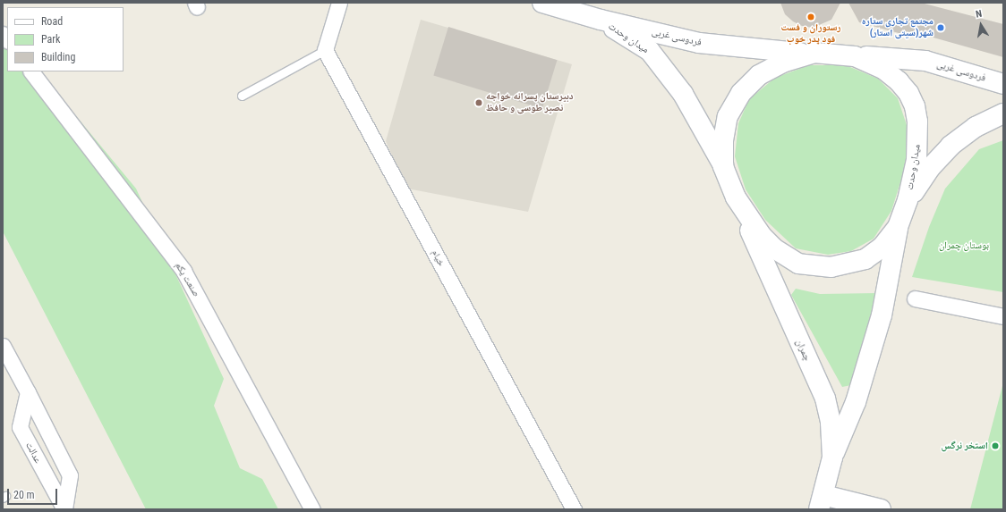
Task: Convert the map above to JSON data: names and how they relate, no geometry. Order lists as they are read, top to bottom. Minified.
{"streets":{"main road":["فردوسی غربی","میدان وحدت","چمران"],"street":["خیام","صنعت یکم","عدالت"]},"crossings":[["فردوسی غربی","میدان وحدت"],["میدان وحدت","چمران"]],"parks":["بوستان چمران"],"places":["رستوران و فست فود پدر خوب","مجتمع تجاری ستاره شهر(سیتی استار)","دبیرستان پسرانه خواجه نصیر طوسی و حافظ","استخر نرگس"],"legend":["Road","Park","Building"],"scale_bar":"20 m","north":"top"}
